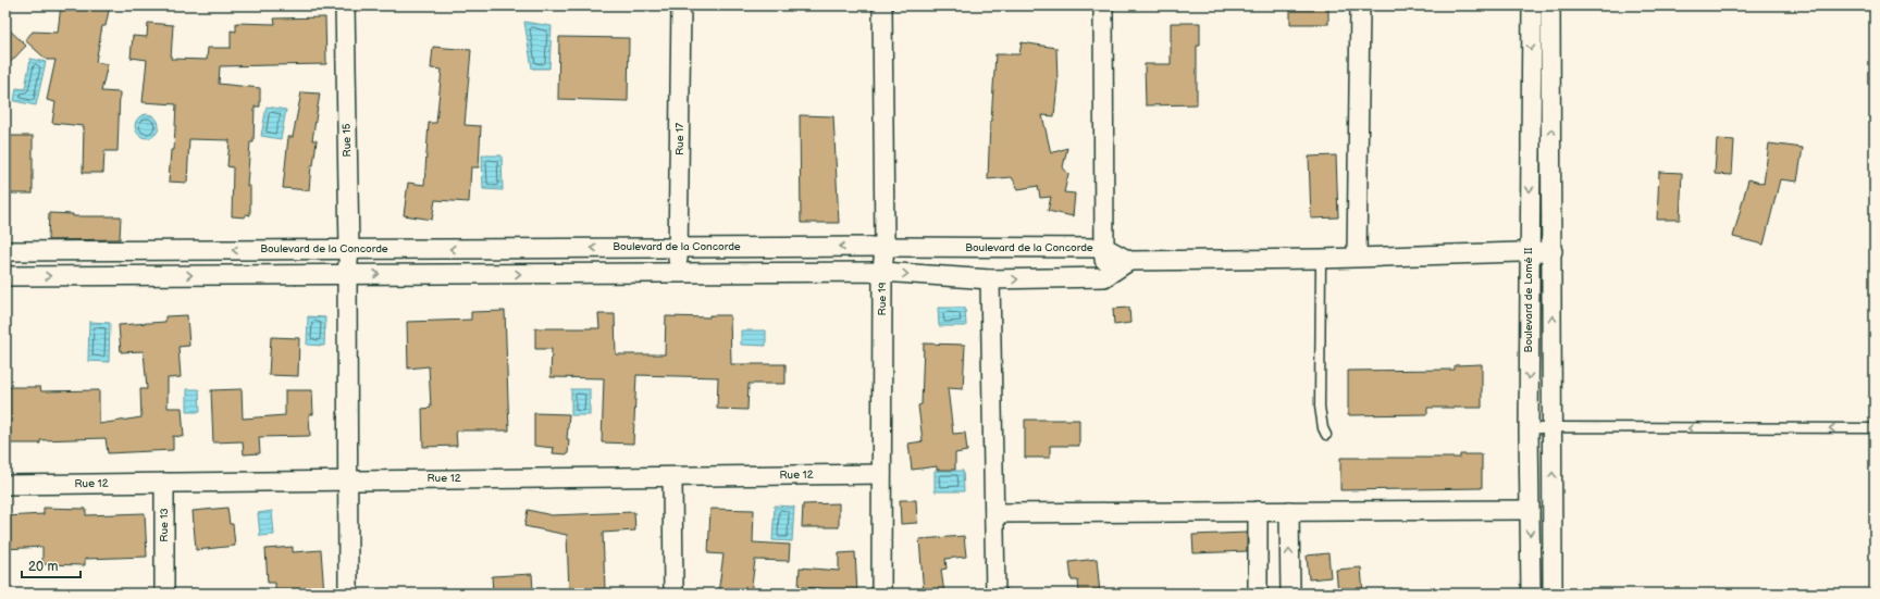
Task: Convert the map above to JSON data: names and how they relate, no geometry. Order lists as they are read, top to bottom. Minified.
{"streets":{"street":["Rue 17","Rue 15","Boulevard de la Concorde","Rue 19","Boulevard de Lomé II","Rue 12","Rue 13"]},"crossings":[["Rue 17","Boulevard de la Concorde"],["Rue 15","Boulevard de la Concorde"],["Rue 15","Rue 12"],["Boulevard de la Concorde","Rue 19"],["Rue 19","Rue 12"],["Rue 12","Rue 13"]],"scale_bar":"20 m"}
